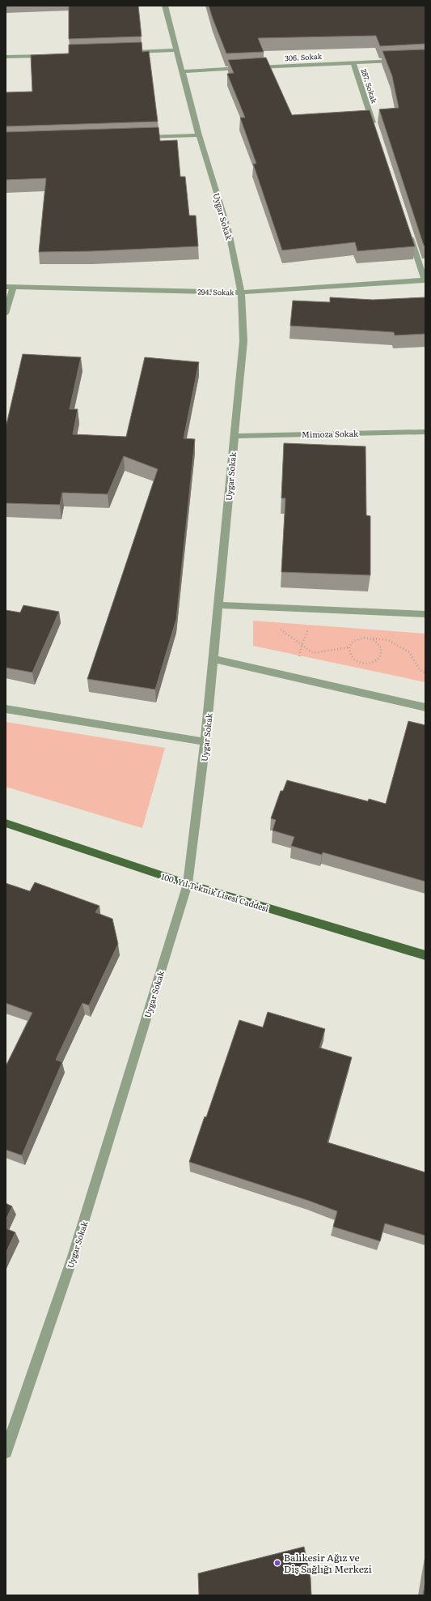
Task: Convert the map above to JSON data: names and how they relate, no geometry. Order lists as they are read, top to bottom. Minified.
{"streets":{"main road":["100. Yıl Teknik Lisesi Caddesi"],"street":["306. Sokak","287. Sokak","Uygar Sokak","294. Sokak","Mimoza Sokak"]},"crossings":[["306. Sokak","287. Sokak"],["306. Sokak","Uygar Sokak"],["Uygar Sokak","294. Sokak"],["Uygar Sokak","Mimoza Sokak"],["Uygar Sokak","100. Yıl Teknik Lisesi Caddesi"]],"places":["Balıkesir Ağız ve Diş Sağlığı Merkezi"]}
